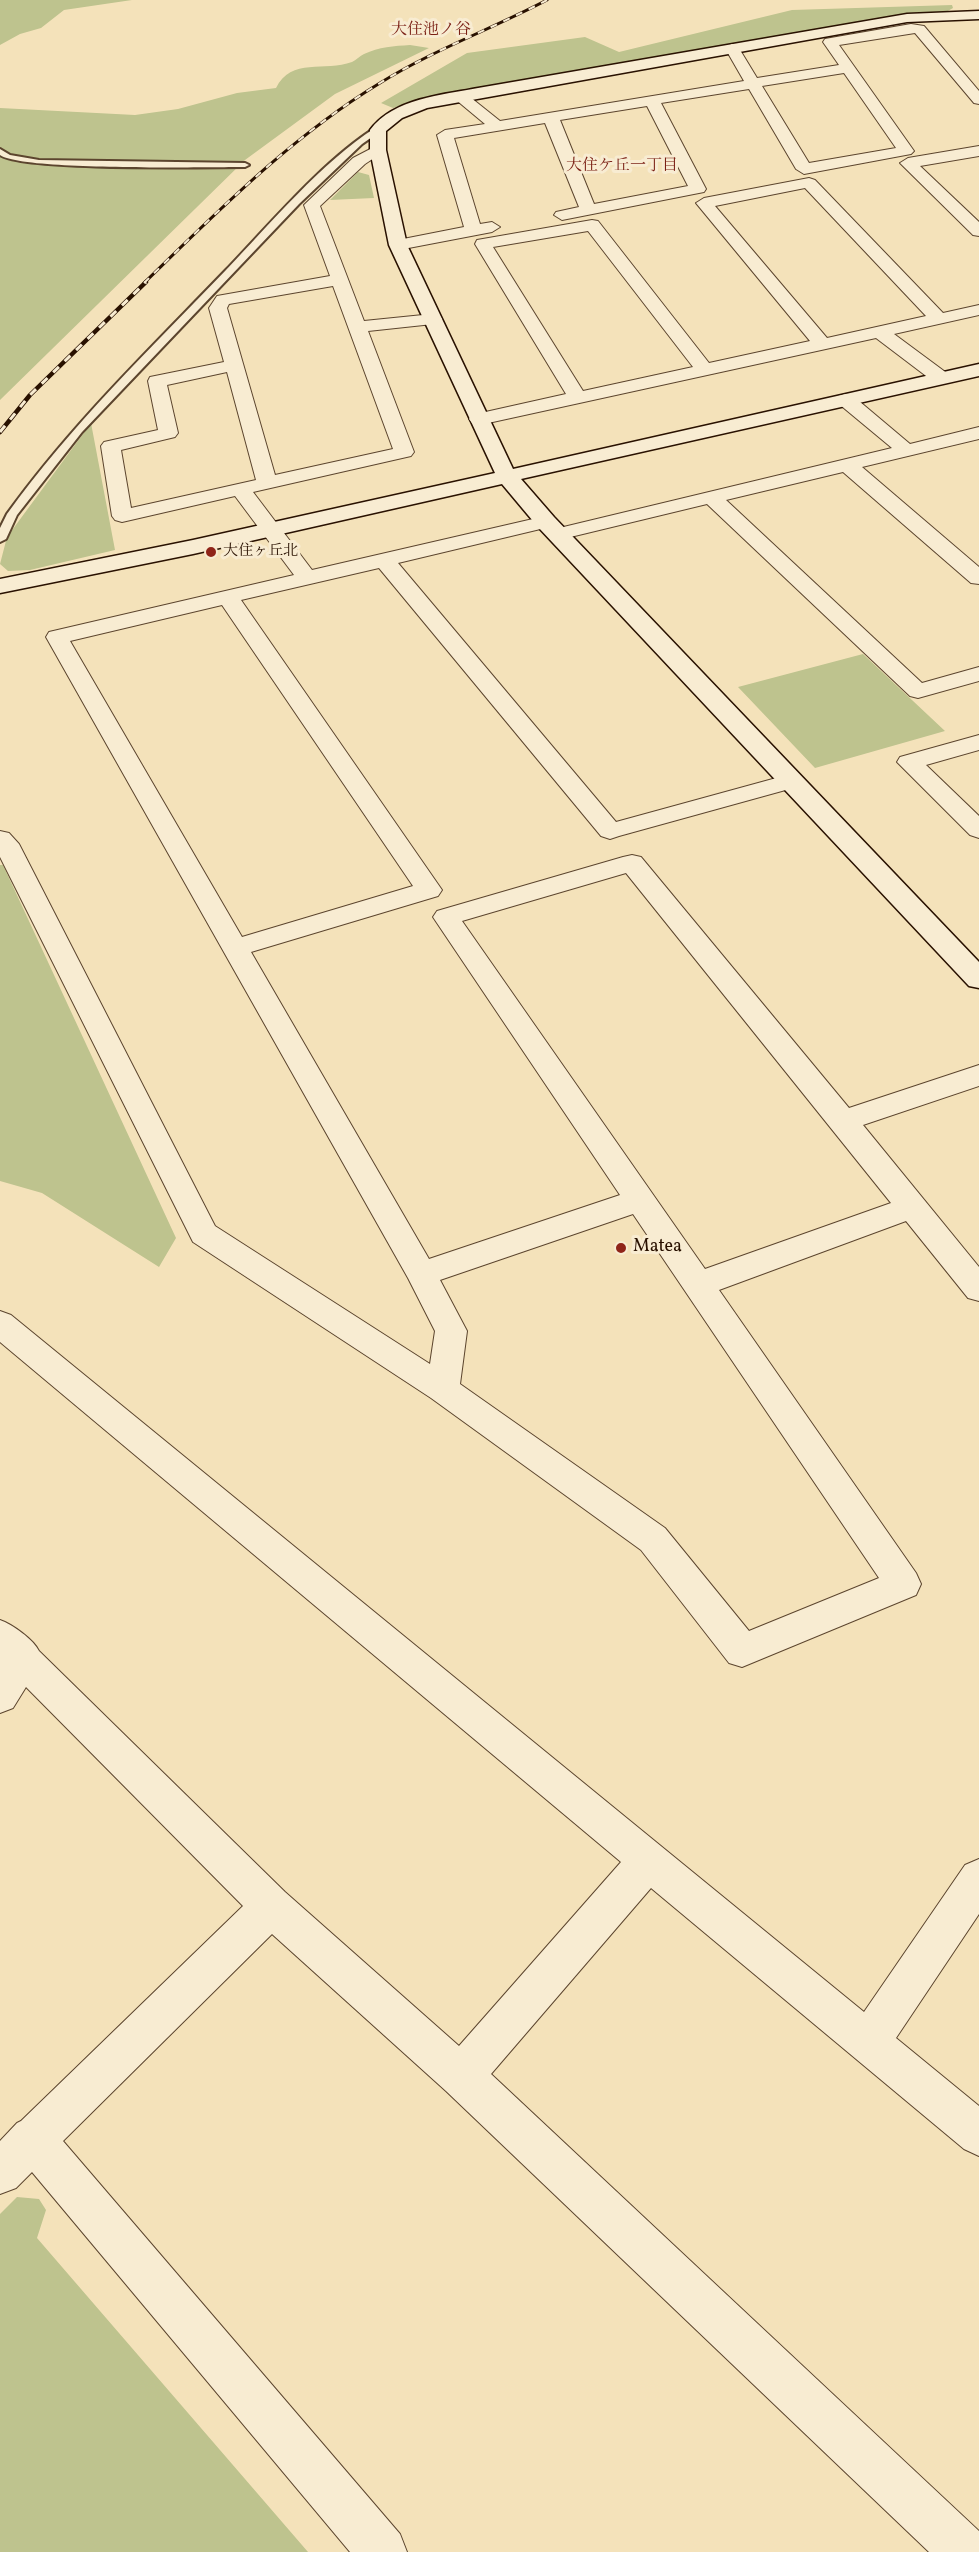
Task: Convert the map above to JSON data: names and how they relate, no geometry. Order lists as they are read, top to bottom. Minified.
{"districts":["大住池ノ谷","大住ケ丘一丁目"],"places":["大住ヶ丘北","Matea"]}
